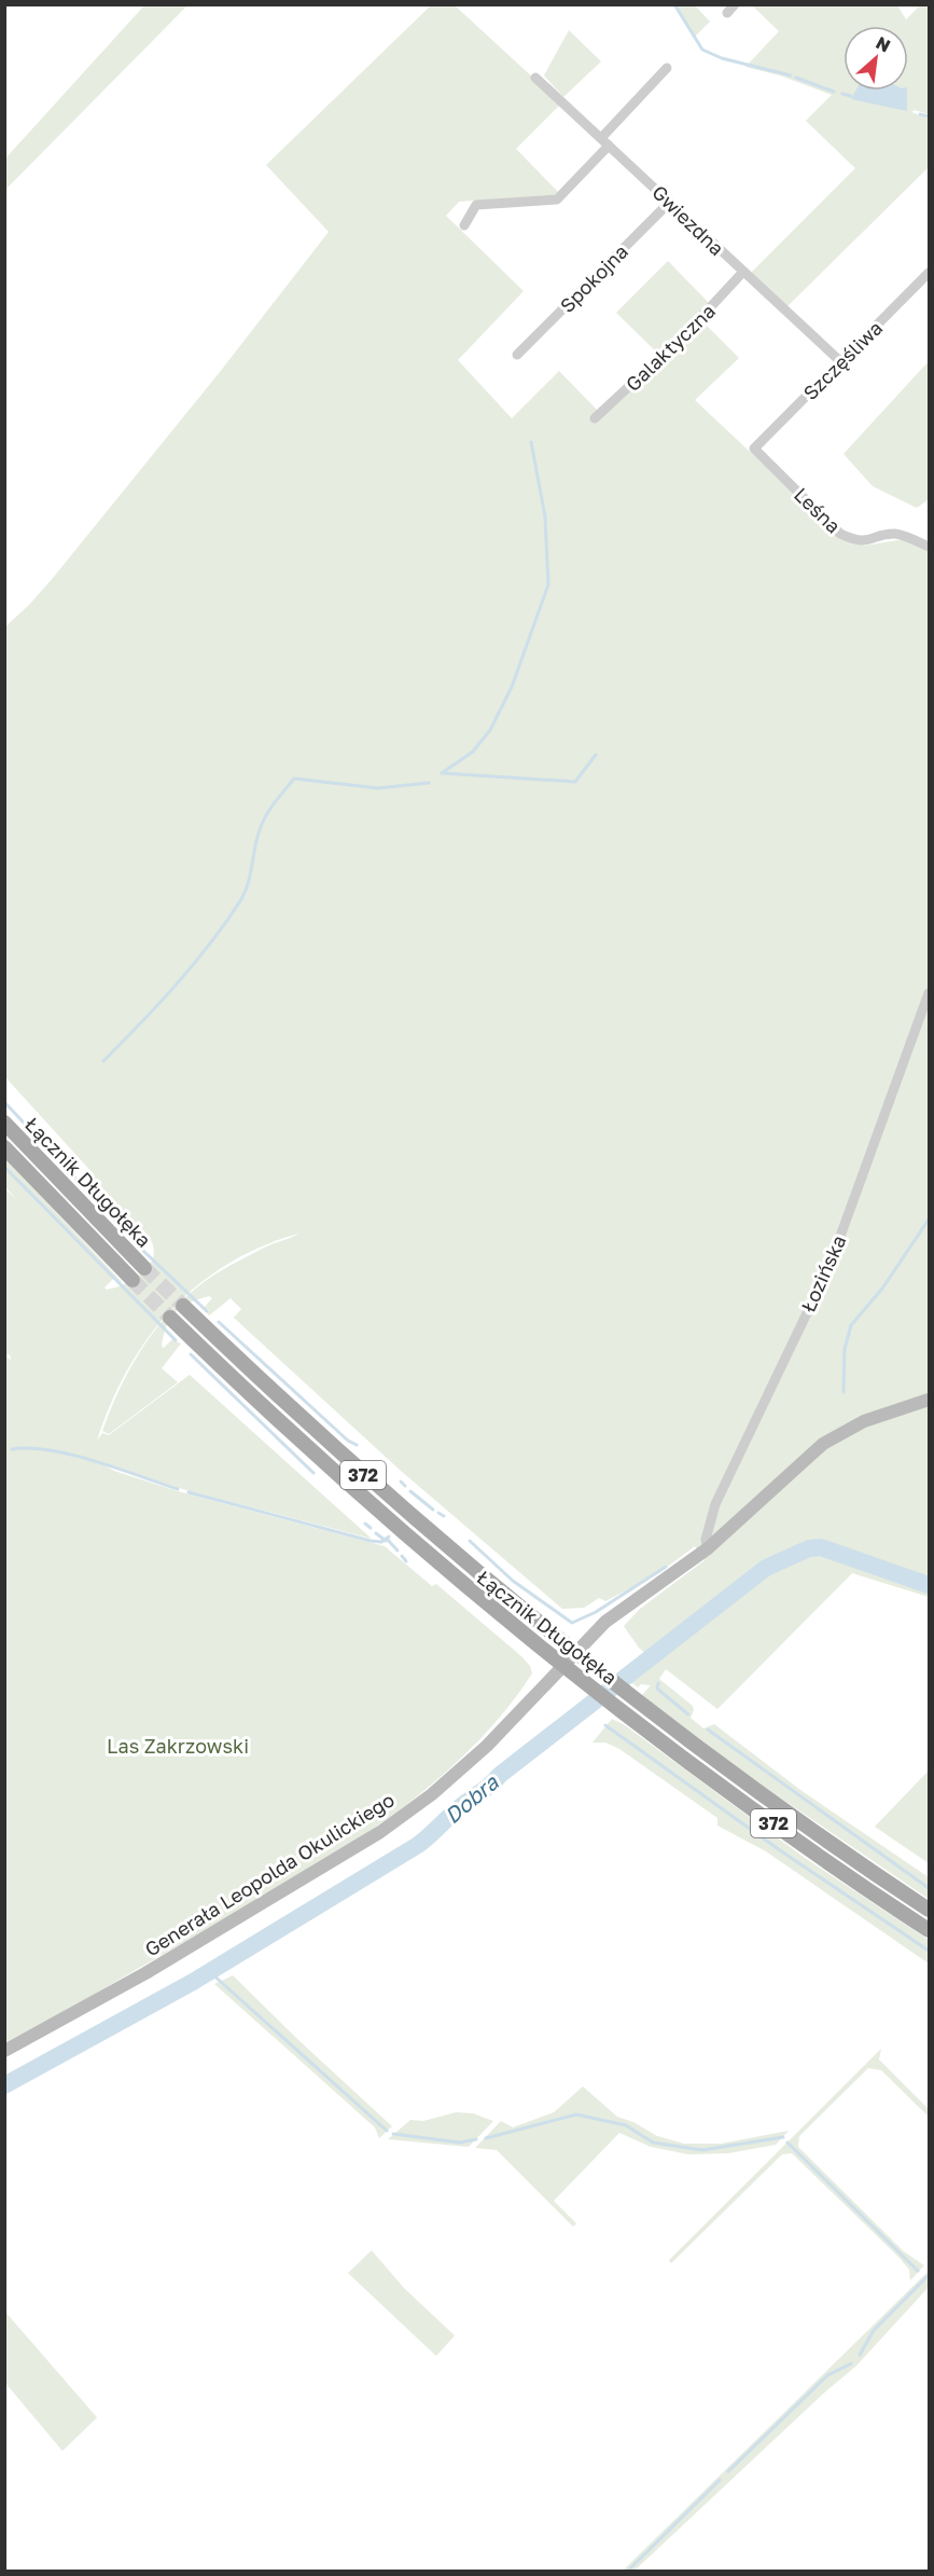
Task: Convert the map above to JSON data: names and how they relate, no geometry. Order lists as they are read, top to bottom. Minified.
{"streets":{"main road":["Łącznik Długołęka","372"],"street":["Gwiezdna","Spokojna","Galaktyczna","Szczęśliwa","Leśna","Łozińska","Generała Leopolda Okulickiego"]},"crossings":[["Gwiezdna","Spokojna"],["Gwiezdna","Galaktyczna"],["Gwiezdna","Szczęśliwa"],["Szczęśliwa","Leśna"],["Łącznik Długołęka","Generała Leopolda Okulickiego"],["Łozińska","Generała Leopolda Okulickiego"]],"water":["Dobra"],"parks":["Las Zakrzowski"],"north":"top right"}
